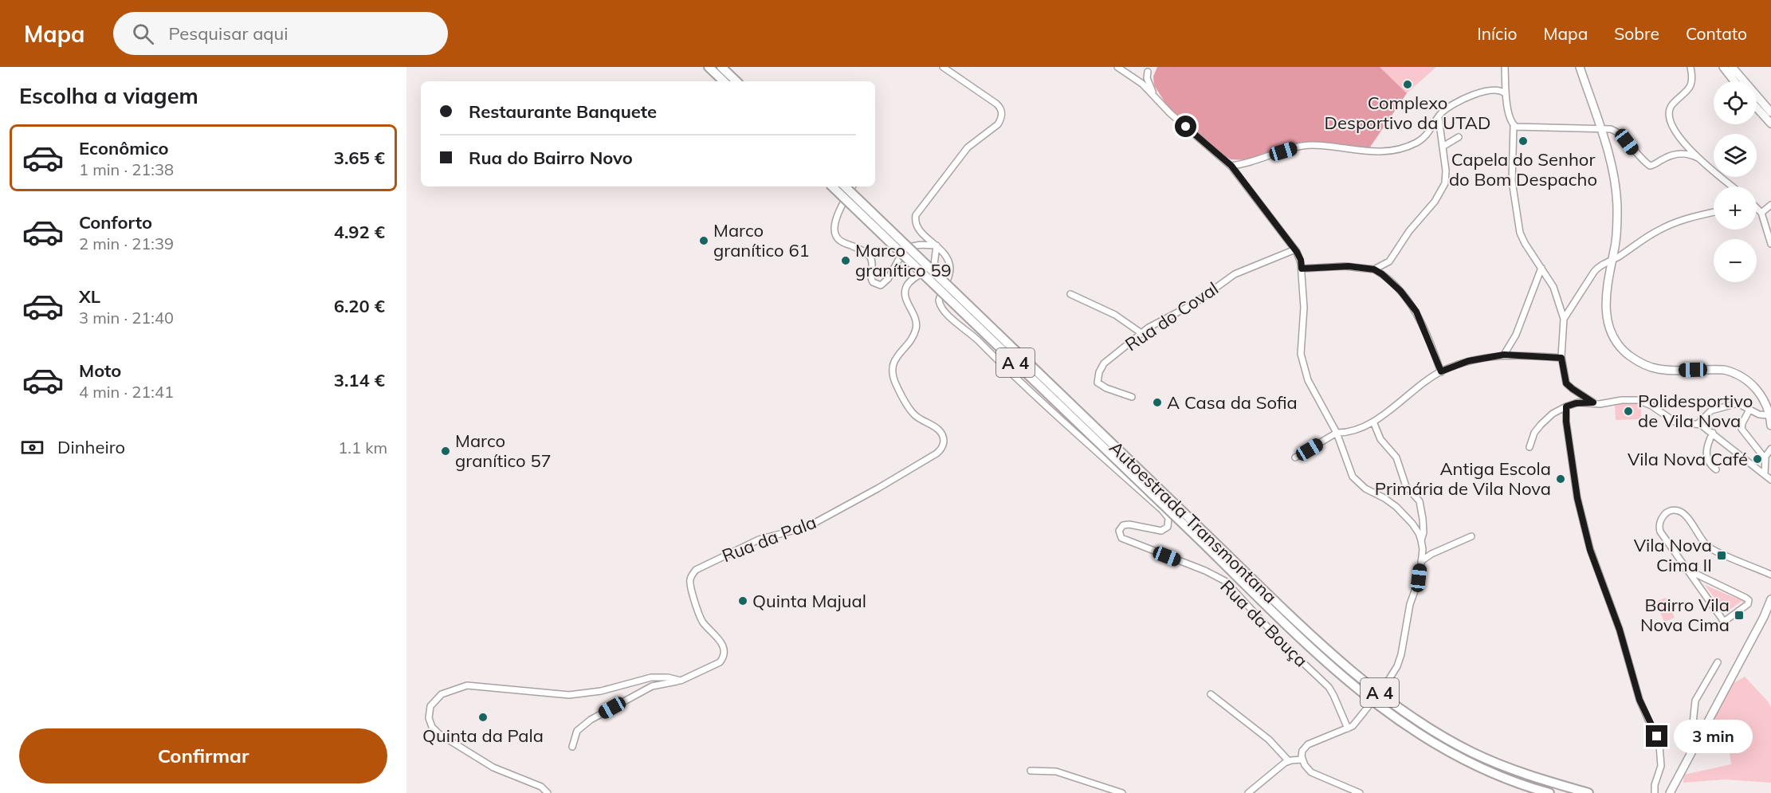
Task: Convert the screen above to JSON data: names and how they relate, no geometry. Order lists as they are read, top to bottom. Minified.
{"streets":{"highway":["A 4","Autoestrada Transmontana"],"street":["Rua do Coval","Rua da Pala","Rua da Bouça"]},"crossings":[["Rua da Pala","Rua da Bouça"]],"places":{"other":["Complexo Desportivo da UTAD","Capela do Senhor do Bom Despacho","Marco granítico 61","Marco granítico 59","A Casa da Sofia","Polidesportivo de Vila Nova","Marco granítico 57","Vila Nova Café","Antiga Escola Primária de Vila Nova","Quinta Majual","Quinta da Pala"],"transit":["Vila Nova Cima II","Bairro Vila Nova Cima"]},"page":{"header":"Mapa","search":"Pesquisar aqui","nav":["Início","Mapa","Sobre","Contato"],"heading":"Escolha a viagem","map_buttons":["+","−"],"banner":["Restaurante Banquete","Rua do Bairro Novo"],"list":[{"name":"Econômico","note":"1 min · 21:38","value":"3.65 €"},{"name":"Conforto","note":"2 min · 21:39","value":"4.92 €"},{"name":"XL","note":"3 min · 21:40","value":"6.20 €"},{"name":"Moto","note":"4 min · 21:41","value":"3.14 €"}],"pay":["Dinheiro","1.1 km"],"buttons":"Confirmar","bubble":"3 min"}}
